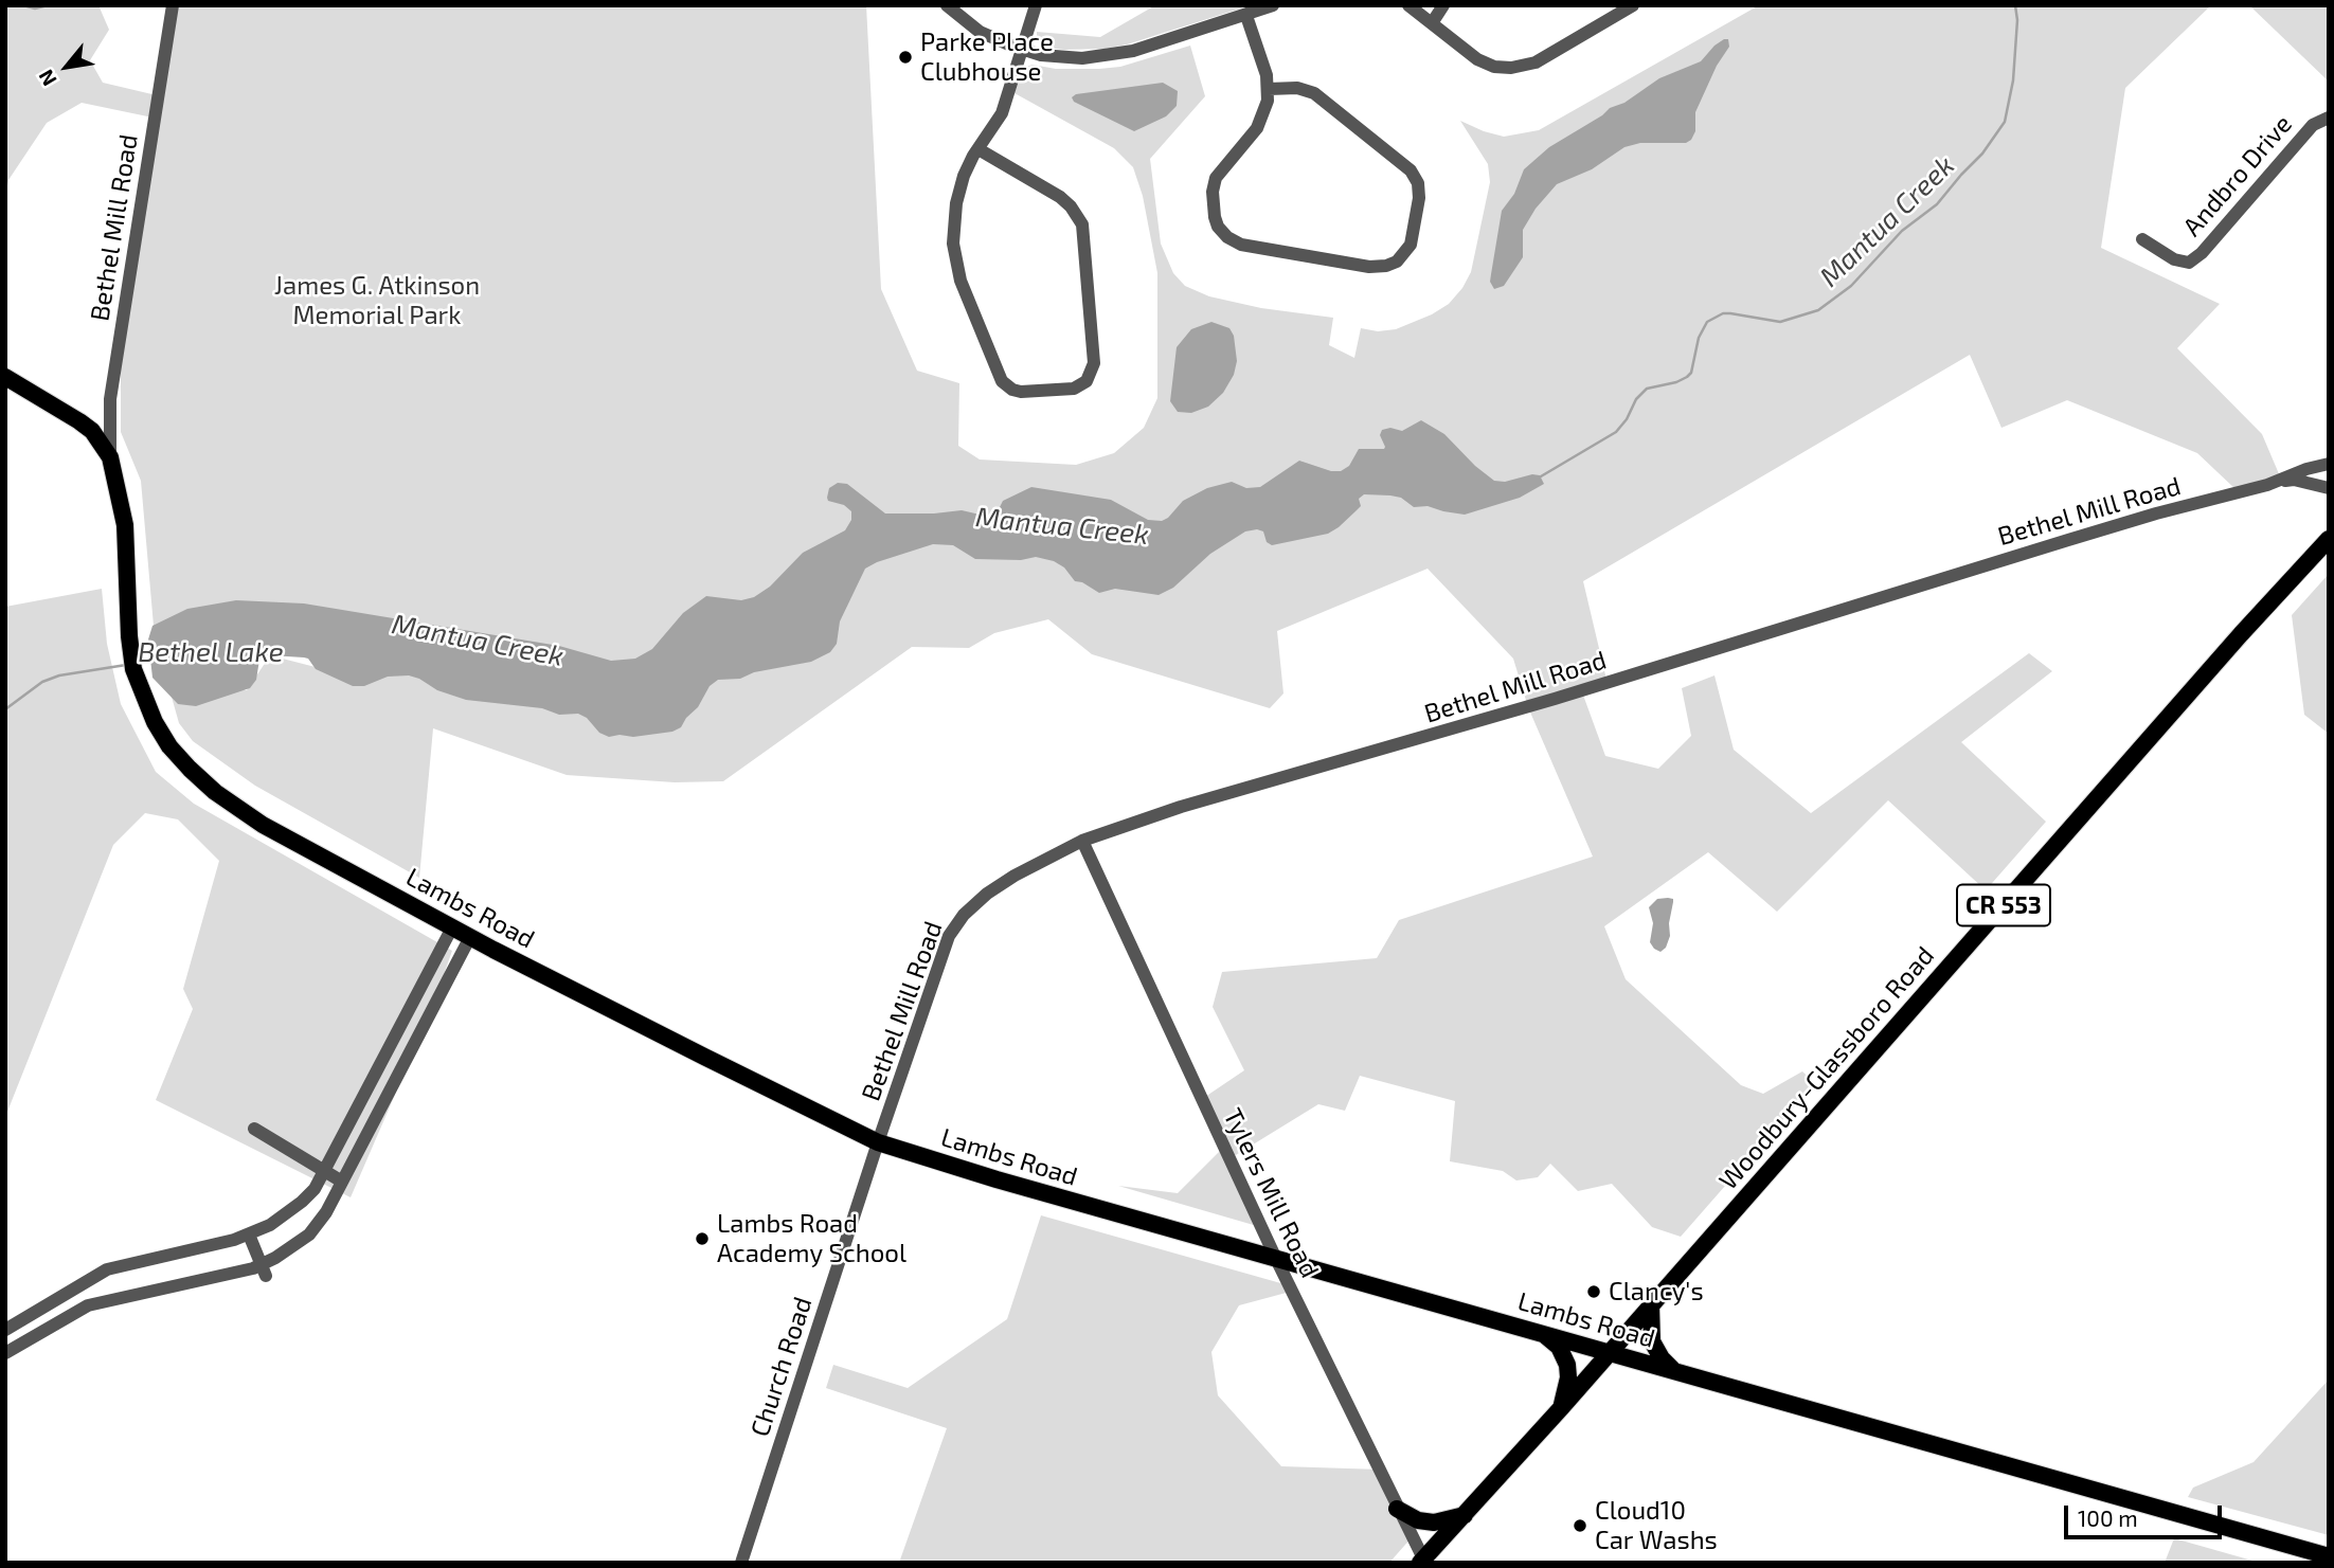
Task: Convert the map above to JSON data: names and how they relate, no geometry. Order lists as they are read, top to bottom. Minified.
{"streets":{"main road":["CR 553","Lambs Road","Woodbury-Glassboro Road"],"street":["Andbro Drive","Bethel Mill Road","Tylers Mill Road","Church Road"]},"crossings":[["Bethel Mill Road","Lambs Road"],["Bethel Mill Road","Tylers Mill Road"],["Bethel Mill Road","Church Road"],["Lambs Road","Woodbury-Glassboro Road"],["Lambs Road","Tylers Mill Road"],["Lambs Road","Church Road"],["Woodbury-Glassboro Road","Tylers Mill Road"]],"water":["Mantua Creek","Bethel Lake"],"parks":["James G. Atkinson Memorial Park"],"places":["Parke Place Clubhouse","Lambs Road Academy School","Clancy's","Cloud10 Car Washs"],"scale_bar":"100 m","north":"bottom left"}
